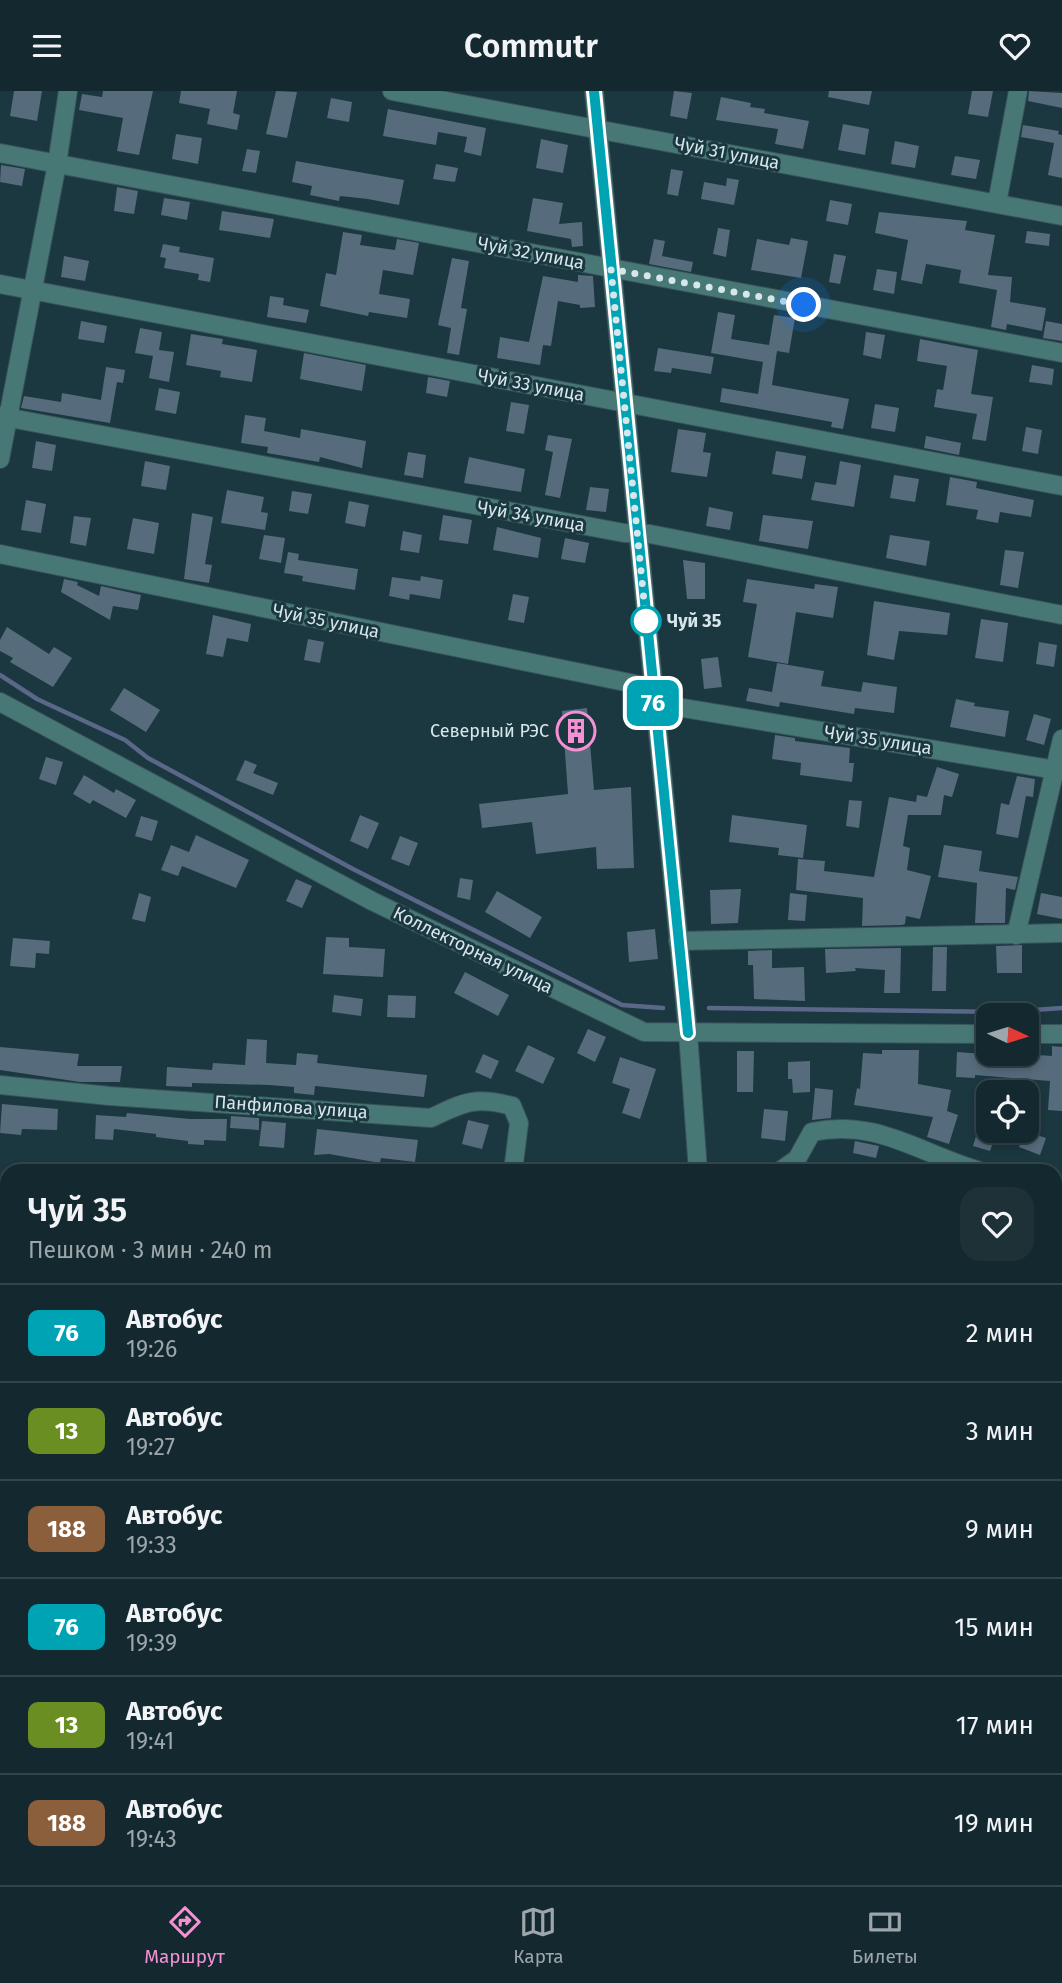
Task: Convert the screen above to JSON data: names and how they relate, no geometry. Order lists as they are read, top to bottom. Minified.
{"streets":{"street":["Чуй 31 улица","Чуй 32 улица","Чуй 33 улица","Чуй 34 улица","Чуй 35 улица","Коллекторная улица","Панфилова улица"]},"places":{"other":["Чуй 35"],"building":["Северный РЭС"]},"lines":["bus line 76"],"north":"right","page":{"header":"Commutr","on_map":"76","heading":["Чуй 35","Пешком · 3 мин · 240 m"],"list":[{"mark":"76","name":"Автобус","note":"19:26","value":"2 мин"},{"mark":"13","name":"Автобус","note":"19:27","value":"3 мин"},{"mark":"188","name":"Автобус","note":"19:33","value":"9 мин"},{"mark":"76","name":"Автобус","note":"19:39","value":"15 мин"},{"mark":"13","name":"Автобус","note":"19:41","value":"17 мин"},{"mark":"188","name":"Автобус","note":"19:43","value":"19 мин"}],"tabs":["Маршрут","Карта","Билеты"]}}
